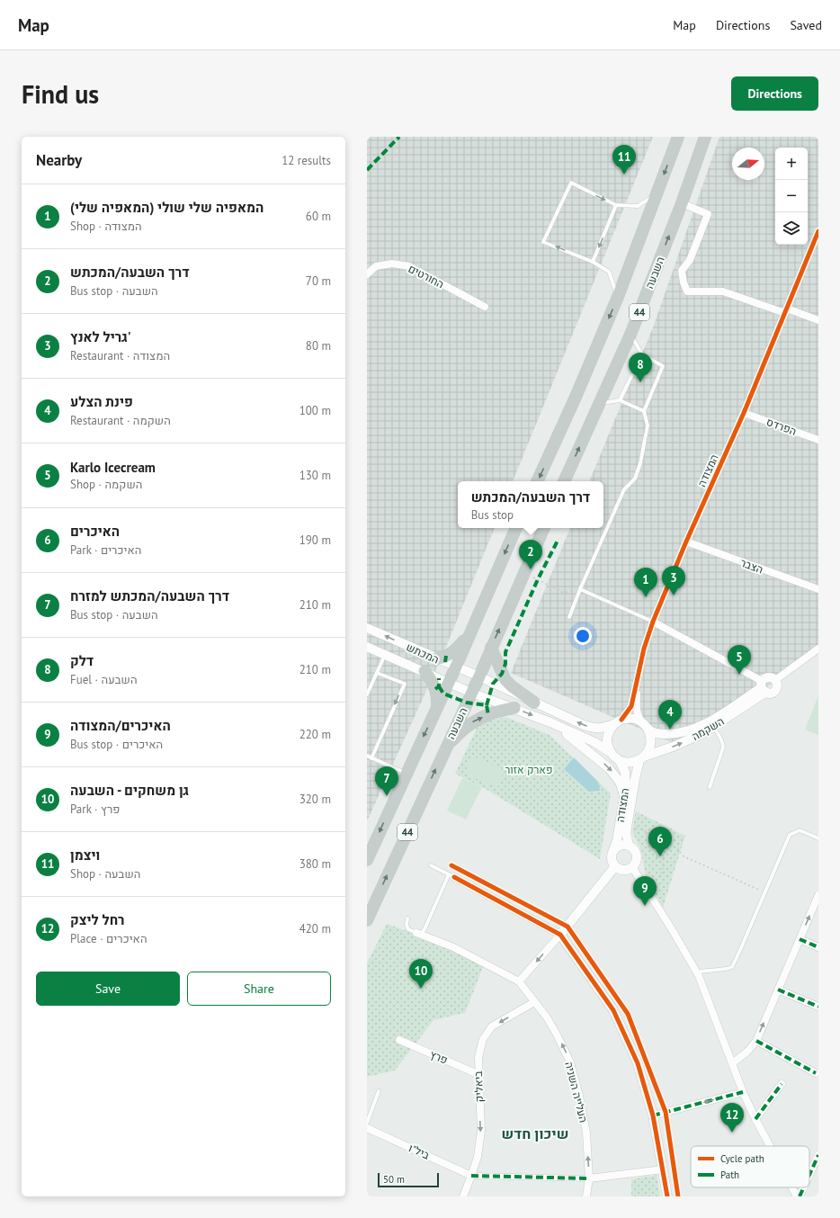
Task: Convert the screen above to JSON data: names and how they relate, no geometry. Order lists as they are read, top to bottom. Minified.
{"streets":{"highway":["השבעה","44"],"street":["החורטים","הפרדס","המצודה","הצבר","המכתש","השקמה","פרץ","ביאליק","העלייה השניה","ביל\"ו"]},"crossings":[["השבעה","המכתש"],["44","המכתש"],["הפרדס","המצודה"],["המצודה","הצבר"],["המצודה","המכתש"],["המצודה","השקמה"],["המכתש","השקמה"],["פרץ","ביאליק"],["ביאליק","העלייה השניה"],["ביאליק","ביל\"ו"]],"one_way":["ביאליק"],"districts":["שיכון חדש"],"parks":["פארק אזור"],"legend":["Cycle path","Path"],"scale_bar":"50 m","north":"right","page":{"header":"Map","nav":["Map","Directions","Saved"],"buttons":["Directions",["Save","Share"]],"title":"Find us","heading":["Nearby","12 results"],"pins":["11","8","2","3","1","5","4","7","6","9","10","12"],"map_buttons":["+","−"],"list":[{"mark":"1","name":"המאפיה שלי שולי (המאפיה שלי)","note":"Shop · המצודה","value":"60 m"},{"mark":"2","name":"דרך השבעה/המכתש","note":"Bus stop · השבעה","value":"70 m"},{"mark":"3","name":"גריל לאנץ'","note":"Restaurant · המצודה","value":"80 m"},{"mark":"4","name":"פינת הצלע","note":"Restaurant · השקמה","value":"100 m"},{"mark":"5","name":"Karlo Icecream","note":"Shop · השקמה","value":"130 m"},{"mark":"6","name":"האיכרים","note":"Park · האיכרים","value":"190 m"},{"mark":"7","name":"דרך השבעה/המכתש למזרח","note":"Bus stop · השבעה","value":"210 m"},{"mark":"8","name":"דלק","note":"Fuel · השבעה","value":"210 m"},{"mark":"9","name":"האיכרים/המצודה","note":"Bus stop · האיכרים","value":"220 m"},{"mark":"10","name":"גן משחקים - השבעה","note":"Park · פרץ","value":"320 m"},{"mark":"11","name":"ויצמן","note":"Shop · השבעה","value":"380 m"},{"mark":"12","name":"רחל ליצק","note":"Place · האיכרים","value":"420 m"}],"popup":["דרך השבעה/המכתש","Bus stop"],"scale":"50 m"}}
